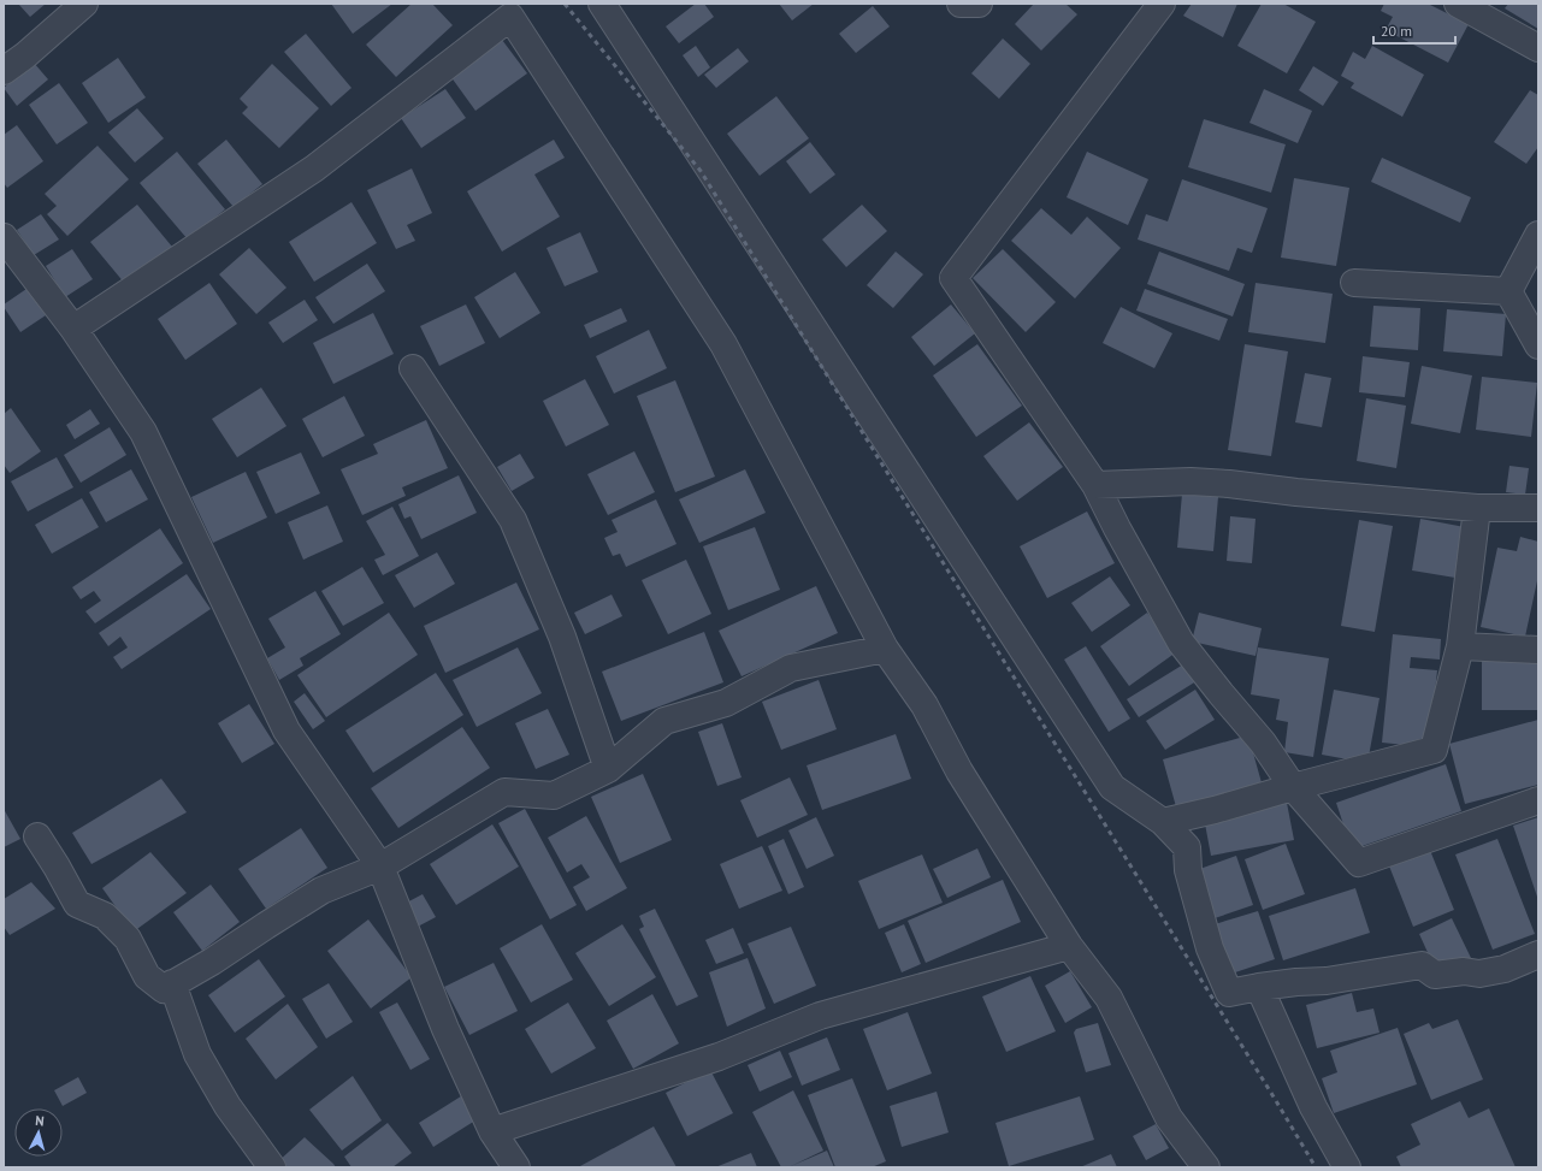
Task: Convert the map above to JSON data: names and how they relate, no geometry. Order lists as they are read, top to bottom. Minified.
{"scale_bar":"20 m","north":"top"}
